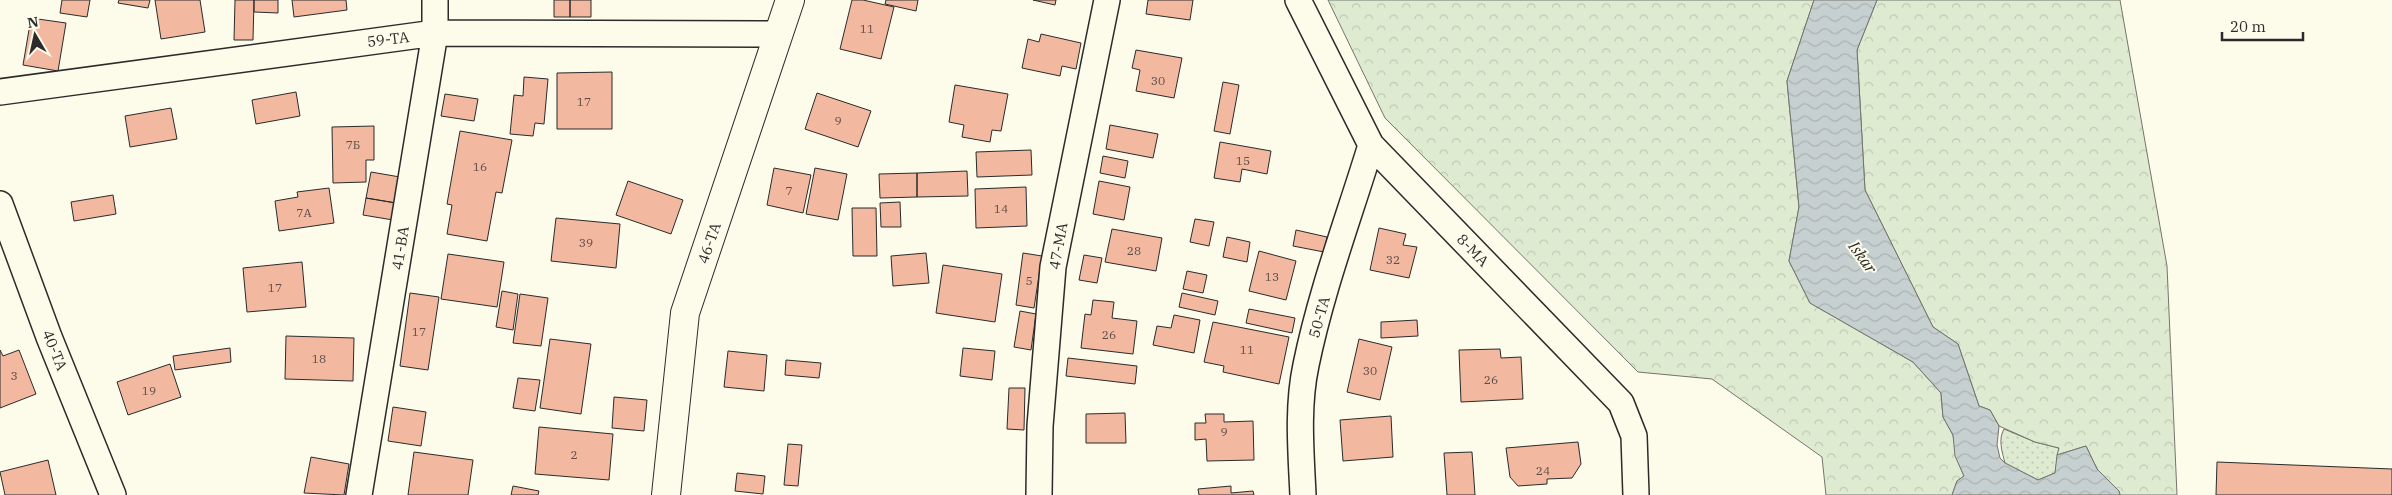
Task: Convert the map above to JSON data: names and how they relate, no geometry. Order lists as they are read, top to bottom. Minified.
{"streets":{"street":["59-ТА","46-ТА","47-МА","41-ВА","8-МА","50-ТА","40-ТА"]},"crossings":[["59-ТА","46-ТА"],["59-ТА","41-ВА"],["8-МА","50-ТА"]],"water":["Iskar"],"house_numbers":["11","30","17","9","7Б","15","16","7","14","7А","39","28","32","13","5","17","17","26","11","18","30","3","26","19","9","2","24"],"scale_bar":"20 m","north":"top"}
